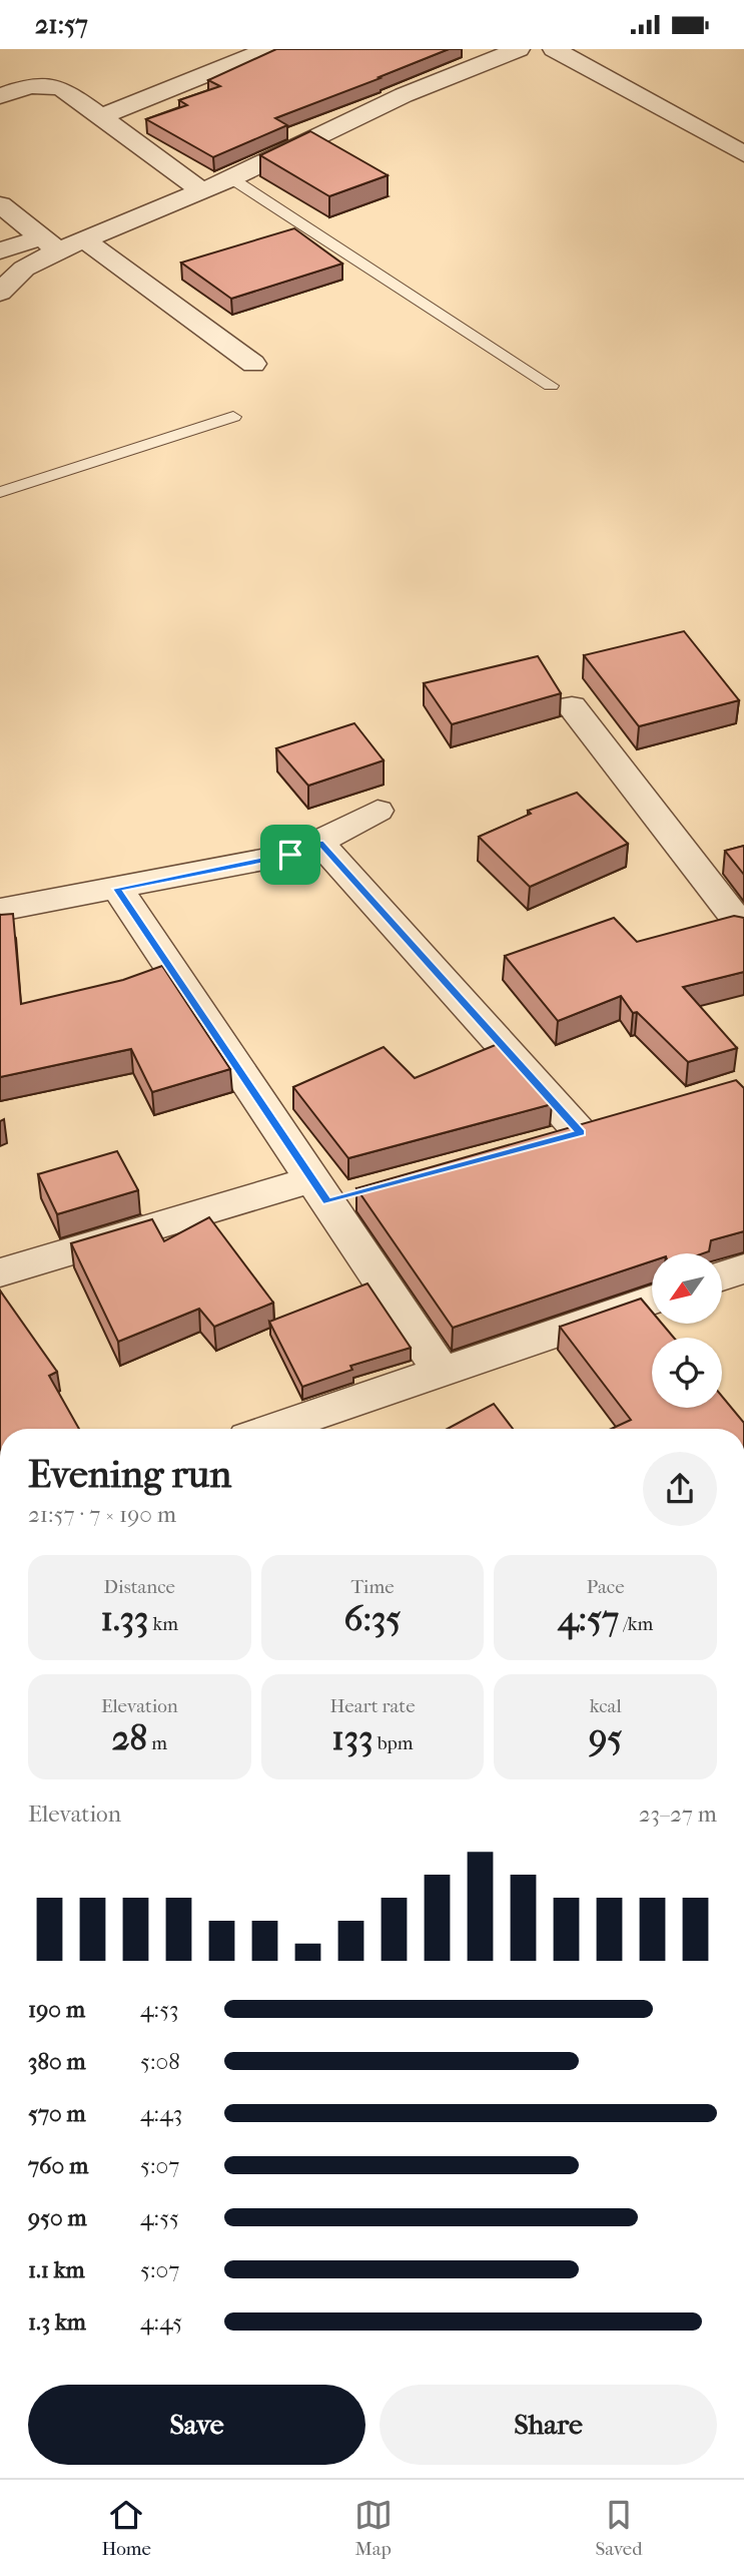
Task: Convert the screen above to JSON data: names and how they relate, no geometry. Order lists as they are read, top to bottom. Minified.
{"north":"bottom left","page":{"status":"21:57","heading":["Evening run","21:57 · 7 × 190 m"],"stats":[["Distance","1.33 km"],["Time","6:35"],["Pace","4:57 /km"],["Elevation","28 m"],["Heart rate","133 bpm"],["kcal","95"]],"chart":["Elevation","23–27 m"],"list":[{"name":"190 m","note":"4:53"},{"name":"380 m","note":"5:08"},{"name":"570 m","note":"4:43"},{"name":"760 m","note":"5:07"},{"name":"950 m","note":"4:55"},{"name":"1.1 km","note":"5:07"},{"name":"1.3 km","note":"4:45"}],"buttons":["Save","Share"],"tabs":["Home","Map","Saved"]}}
